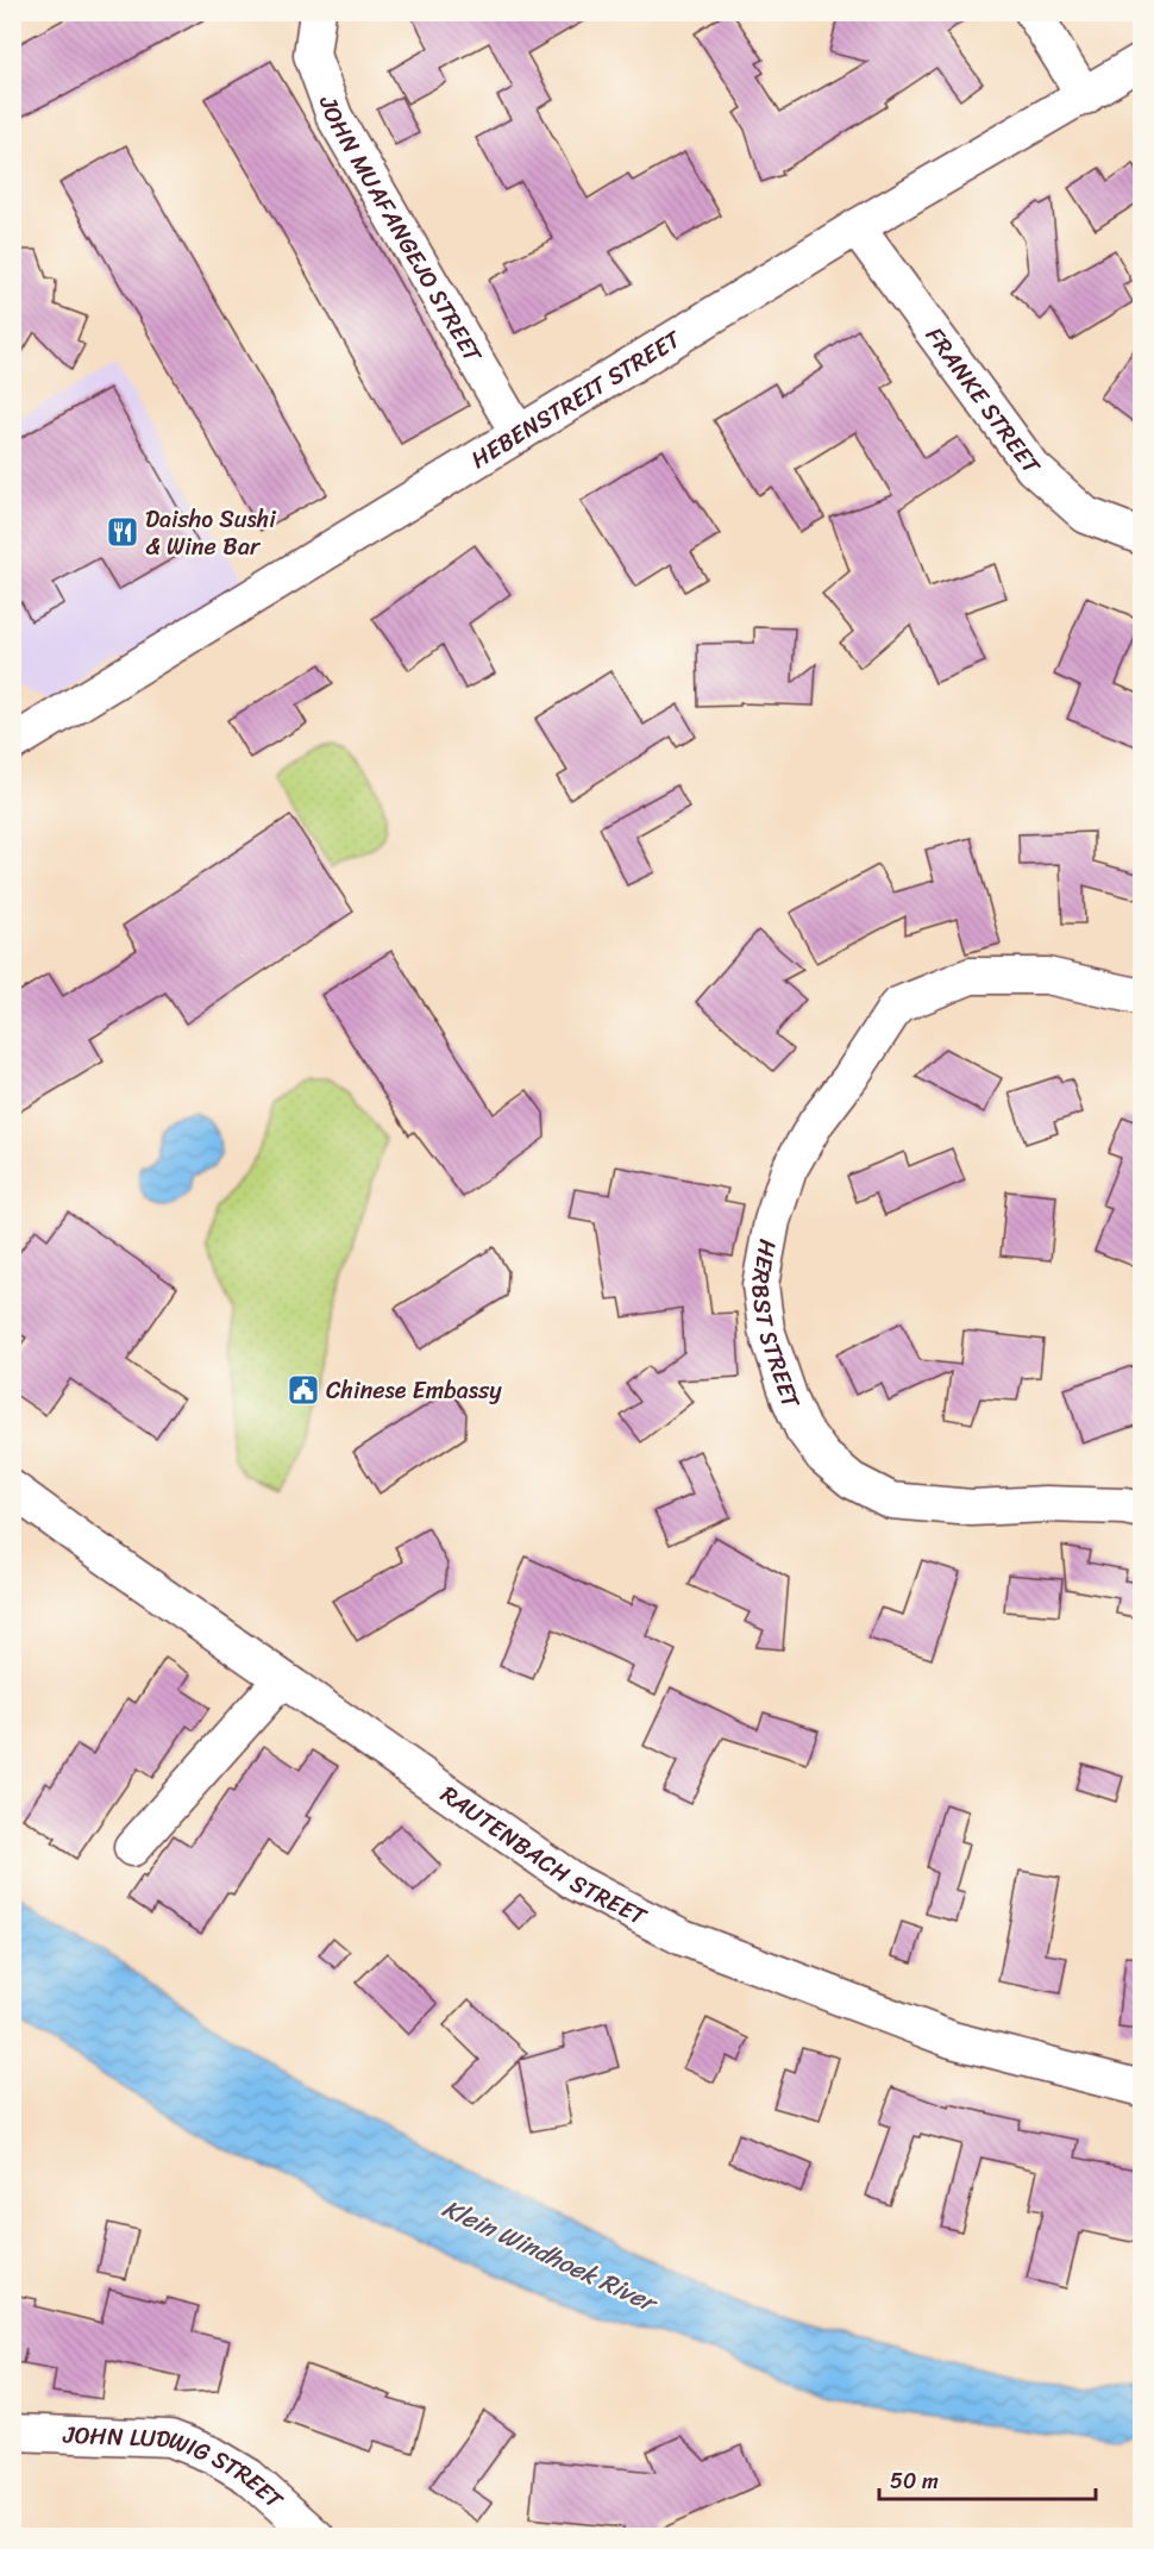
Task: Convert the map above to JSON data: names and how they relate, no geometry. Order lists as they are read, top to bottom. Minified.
{"streets":{"street":["JOHN MUAFANGEJO STREET","HEBENSTREIT STREET","FRANKE STREET","HERBST STREET","RAUTENBACH STREET","JOHN LUDWIG STREET"]},"crossings":[["JOHN MUAFANGEJO STREET","HEBENSTREIT STREET"],["HEBENSTREIT STREET","FRANKE STREET"]],"water":["Klein Windhoek River"],"places":{"restaurant":["Daisho Sushi & Wine Bar"],"public building":["Chinese Embassy"]},"scale_bar":"50 m"}
